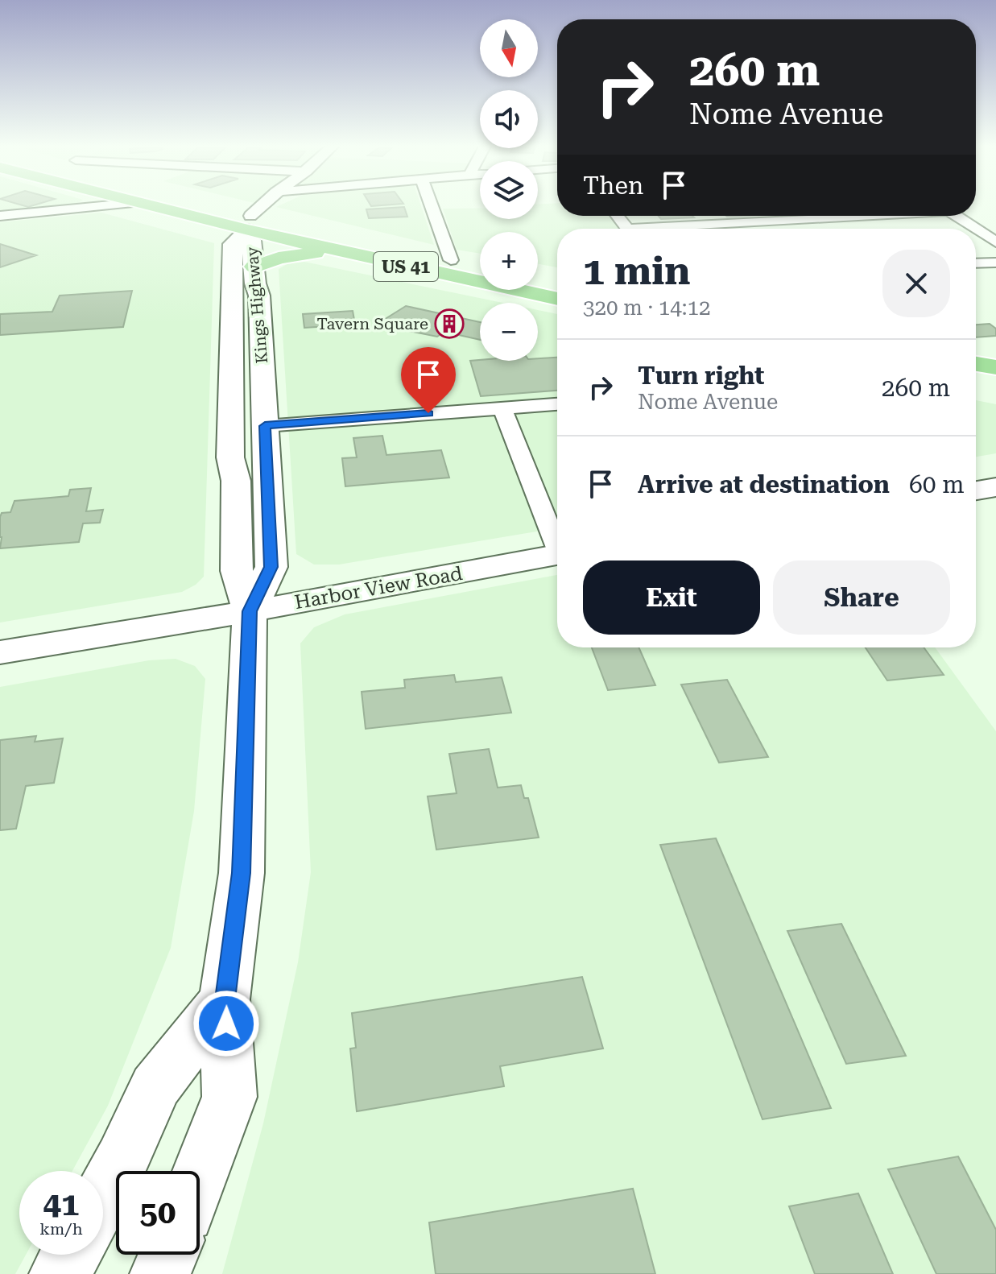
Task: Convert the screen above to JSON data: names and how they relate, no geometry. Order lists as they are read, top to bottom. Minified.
{"streets":{"main road":["US 41","Kings Highway","Harbor View Road"]},"crossings":[["US 41","Kings Highway"],["Kings Highway","Harbor View Road"]],"places":{"building":["Tavern Square"]},"north":"bottom","page":{"map_buttons":["+","−"],"turn":["260 m","Nome Avenue"],"then":"Then","heading":["1 min","320 m · 14:12"],"list":[{"name":"Turn right","note":"Nome Avenue","value":"260 m"},{"name":"Arrive at destination","value":"60 m"}],"buttons":["Exit","Share"],"speed":"41 km/h","limit":"50"}}
